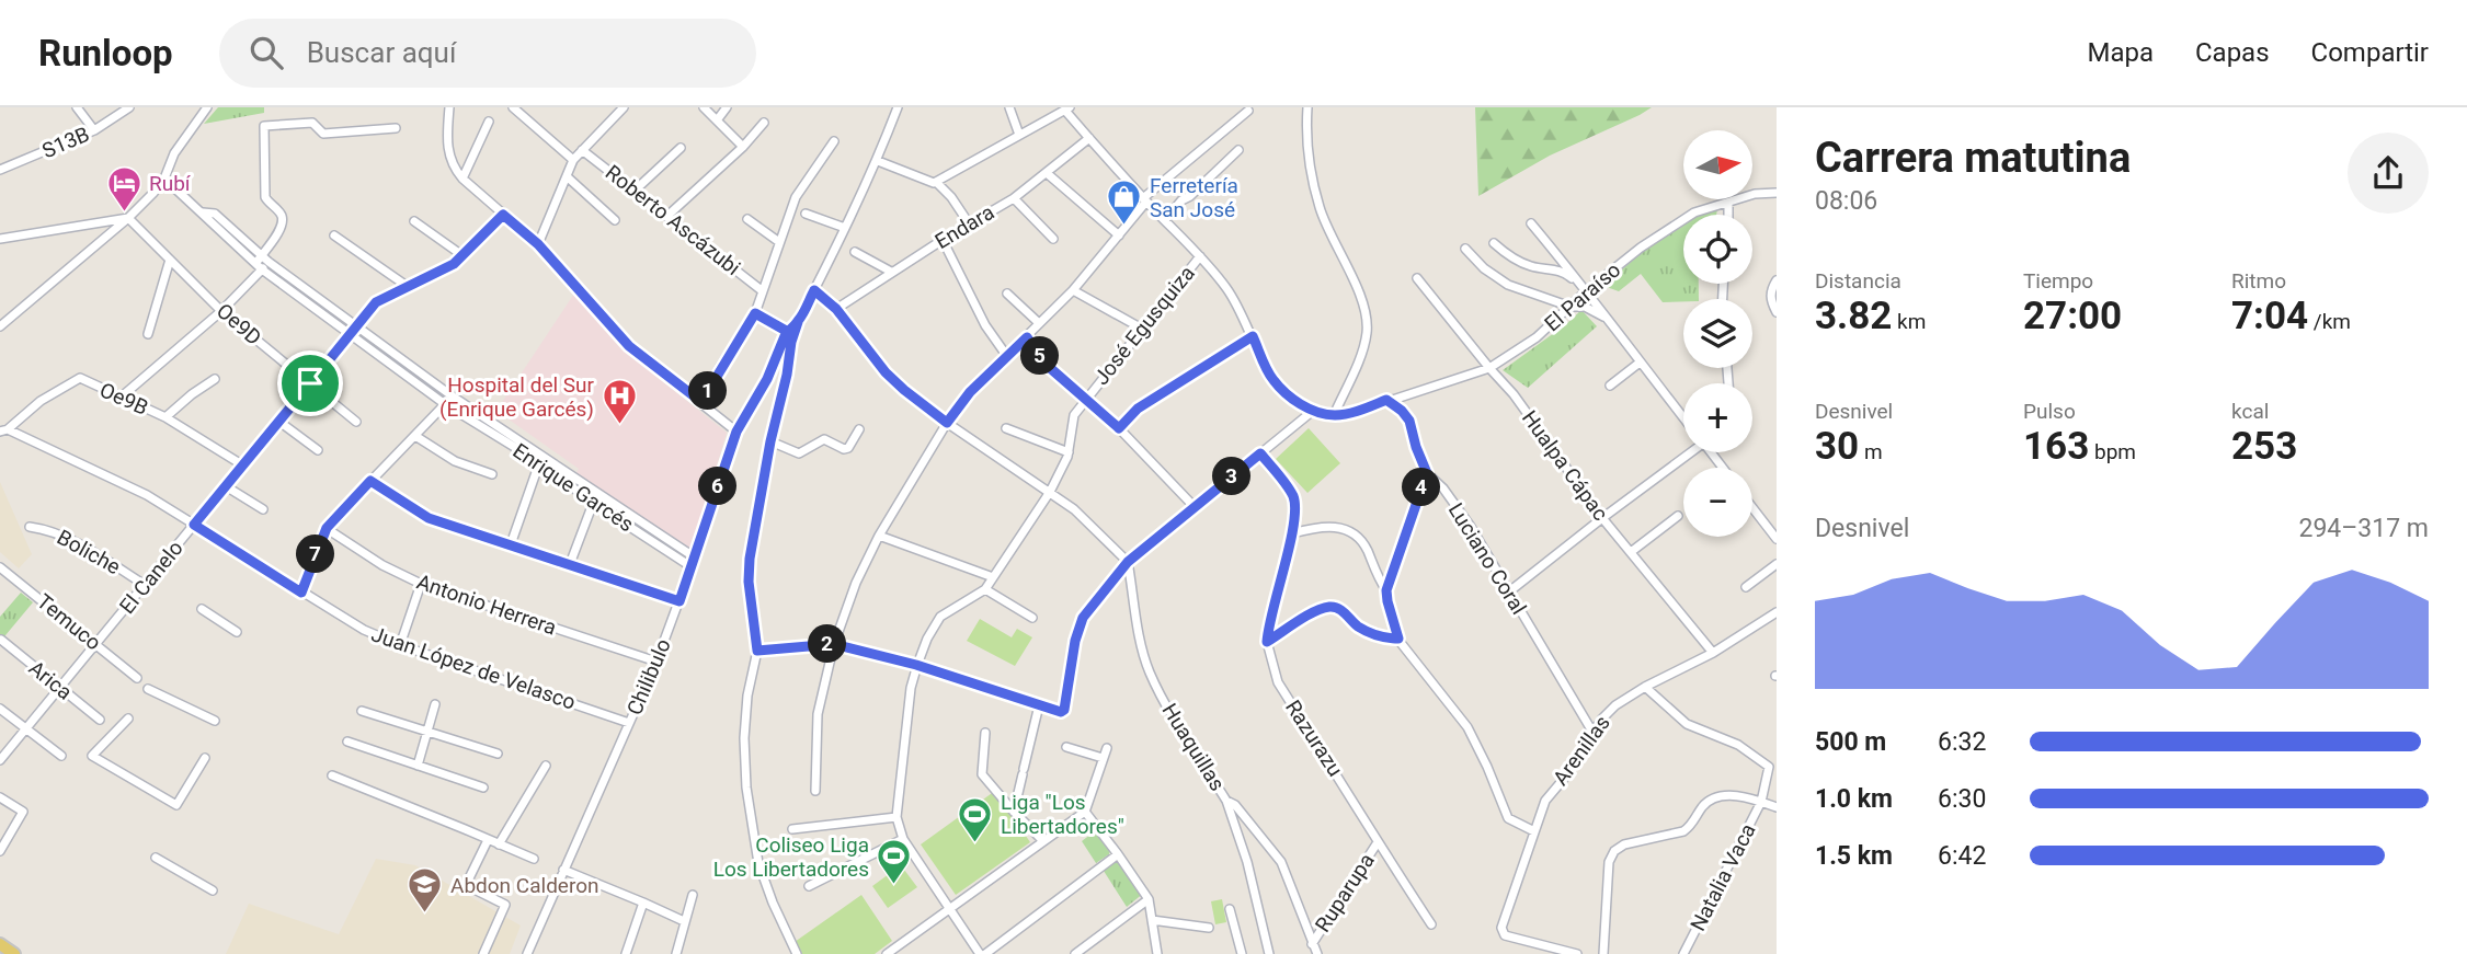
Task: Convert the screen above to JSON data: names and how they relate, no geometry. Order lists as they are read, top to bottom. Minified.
{"streets":{"street":["S13B","Roberto Ascázubi","Endara","El Paraíso","Oe9D","José Egusquiza","Oe9B","Hualpa Cápac","Enrique Garcés","Boliche","Luciano Coral","El Canelo","Antonio Herrera","Temuco","Juan López de Velasco","Chilibulo","Arica","Razurazu","Huaquillas","Arenillas","Natalia Vaca","Ruparupa"]},"crossings":[["El Paraíso","Hualpa Cápac"],["El Paraíso","Luciano Coral"],["Oe9D","El Canelo"],["Oe9B","El Canelo"],["Oe9B","Juan López de Velasco"],["Hualpa Cápac","Arenillas"],["Enrique Garcés","El Canelo"],["Enrique Garcés","Chilibulo"],["Boliche","El Canelo"],["Luciano Coral","Arenillas"],["El Canelo","Temuco"],["El Canelo","Juan López de Velasco"],["El Canelo","Arica"],["Antonio Herrera","Chilibulo"],["Juan López de Velasco","Chilibulo"],["Razurazu","Ruparupa"],["Huaquillas","Ruparupa"],["Arenillas","Natalia Vaca"]],"places":{"hotel":["Rubí"],"shop":["Ferretería San José"],"hospital":["Hospital del Sur (Enrique Garcés)"],"sports":["Liga \"Los Libertadores\"","Coliseo Liga Los Libertadores"],"school or university":["Abdon Calderon"]},"north":"right","page":{"header":"Runloop","search":"Buscar aquí","nav":["Mapa","Capas","Compartir"],"heading":["Carrera matutina","08:06"],"map_buttons":["+","−"],"stats":[["Distancia","3.82 km"],["Tiempo","27:00"],["Ritmo","7:04 /km"],["Desnivel","30 m"],["Pulso","163 bpm"],["kcal","253"]],"pins":["5","1","3","6","4","7","2"],"chart":["Desnivel","294–317 m"],"list":[{"name":"500 m","note":"6:32"},{"name":"1.0 km","note":"6:30"},{"name":"1.5 km","note":"6:42"}]}}
